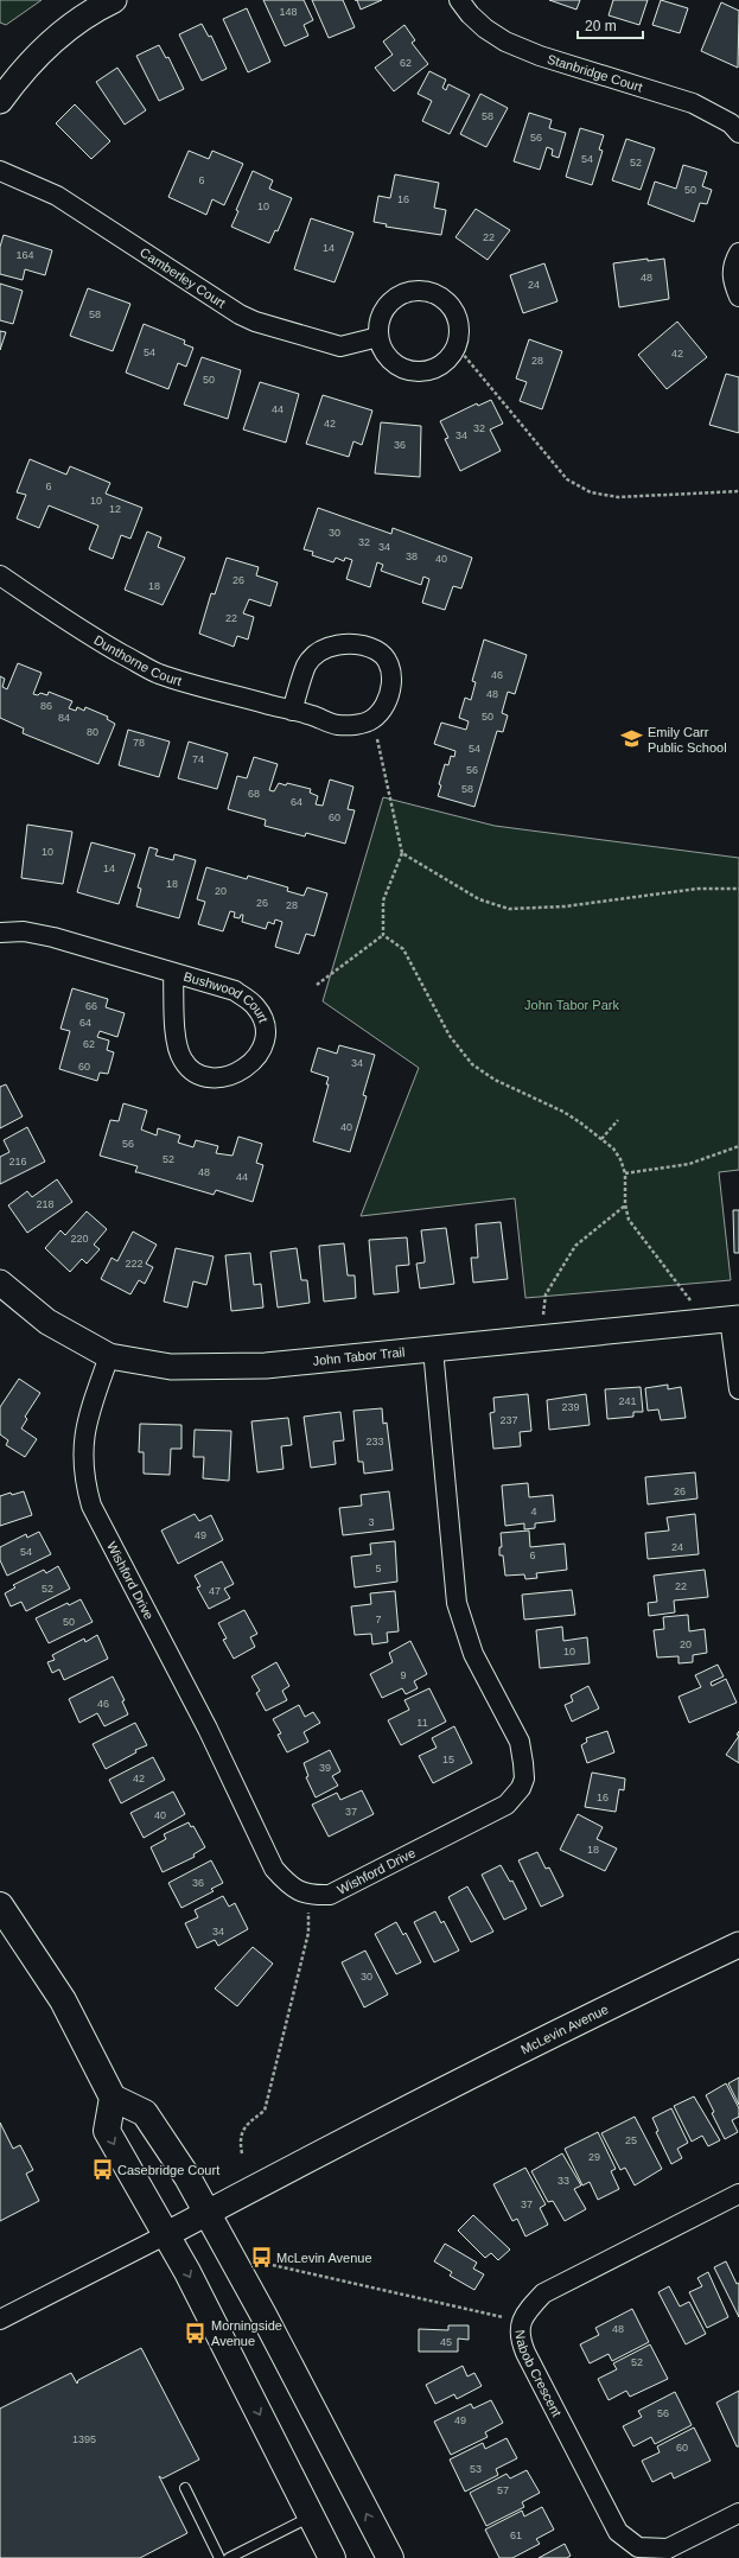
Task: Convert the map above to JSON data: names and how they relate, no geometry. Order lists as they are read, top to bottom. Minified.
{"streets":{"street":["Stanbridge Court","Camberley Court","Dunthorne Court","Bushwood Court","John Tabor Trail","Wishford Drive","McLevin Avenue","Nabob Crescent"]},"crossings":[["John Tabor Trail","Wishford Drive"]],"parks":["John Tabor Park"],"places":{"school or university":["Emily Carr Public School"],"bus stop":["Casebridge Court","McLevin Avenue","Morningside Avenue"]},"house_numbers":["148","62","58","56","54","52","6","50","16","10","22","14","164","48","24","58","54","42","28","50","44","42","32","34","36","6","10","12","30","32","34","38","40","26","18","22","46","48","86","50","84","80","78","54","74","56","58","68","64","60","10","14","18","20","26","28","66","64","62","34","60","40","56","52","216","48","44","218","220","222","241","239","237","233","26","4","3","49","24","54","6","5","22","52","47","7","50","20","10","9","46","11","15","39","42","16","37","40","18","36","34","30","25","29","33","37","48","45","52","56","49","1395","60","53","57","61"],"scale_bar":"20 m"}
